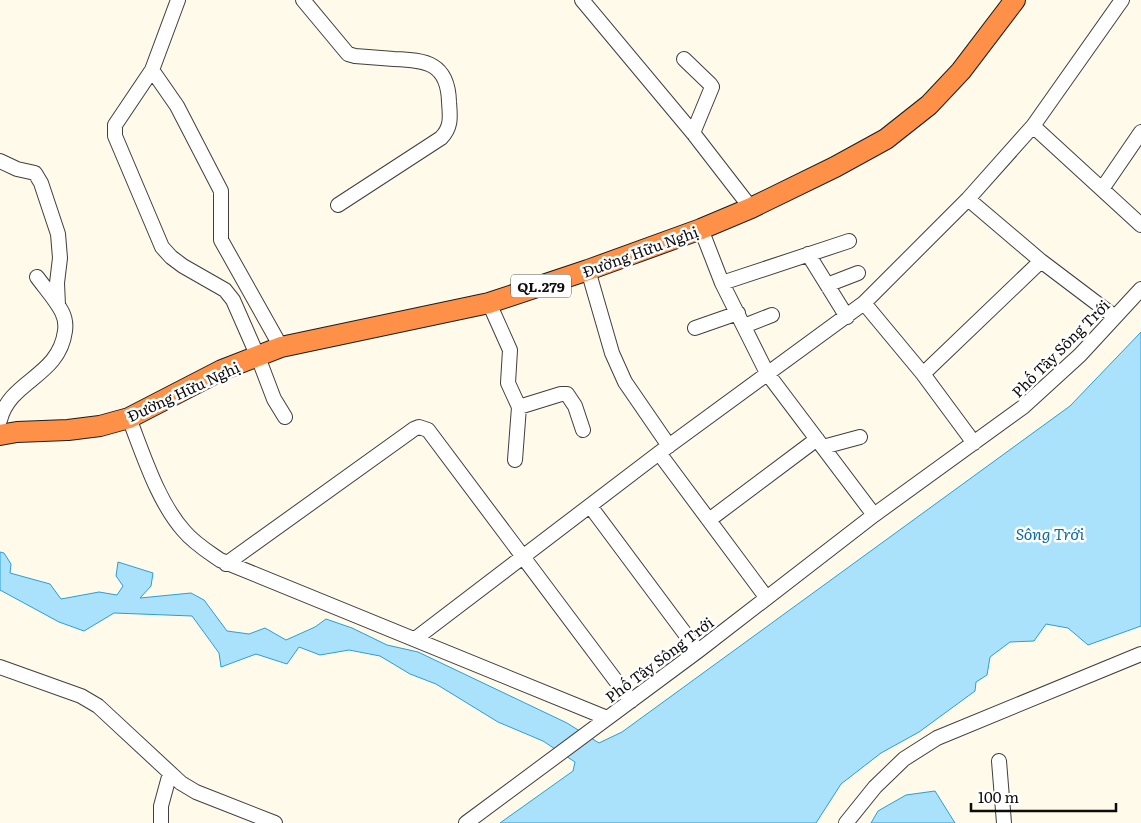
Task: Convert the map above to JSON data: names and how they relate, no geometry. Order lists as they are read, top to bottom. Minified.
{"streets":{"highway":["Đường Hữu Nghị","QL.279"],"street":["Phố Tây Sông Trới"]},"crossings":[["Đường Hữu Nghị","Phố Tây Sông Trới"]],"water":["Sông Trới"],"scale_bar":"100 m"}
